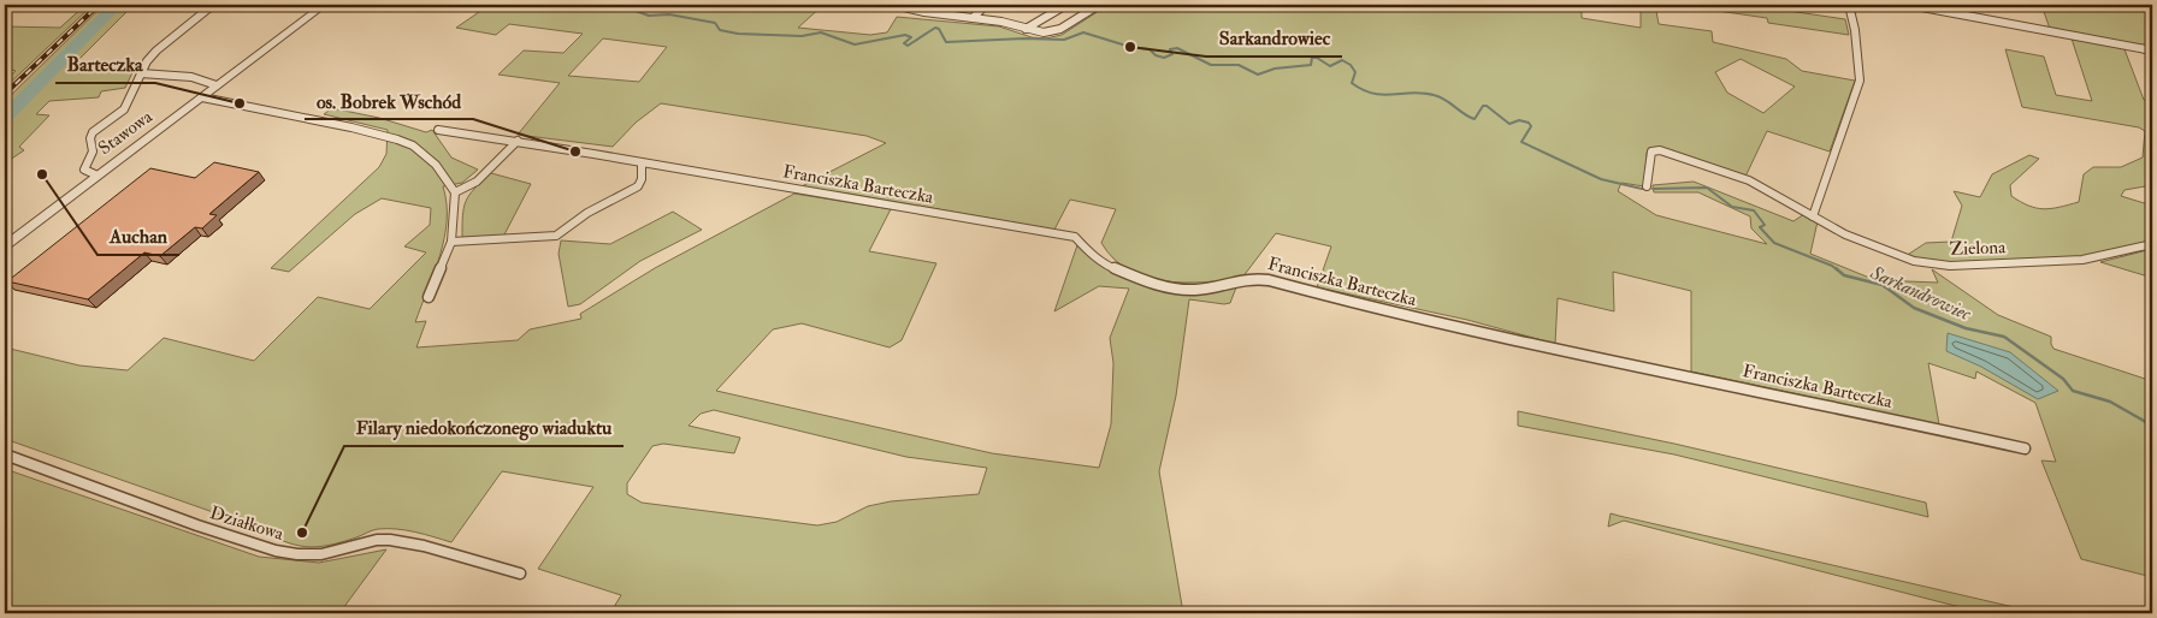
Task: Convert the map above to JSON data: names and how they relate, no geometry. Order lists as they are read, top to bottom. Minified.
{"streets":{"street":["Stawowa","Franciszka Barteczka","Zielona","Działkowa"]},"water":["Sarkandrowiec"],"places":["Sarkandrowiec","Barteczka","os. Bobrek Wschód","Auchan","Filary niedokończonego wiaduktu"]}
